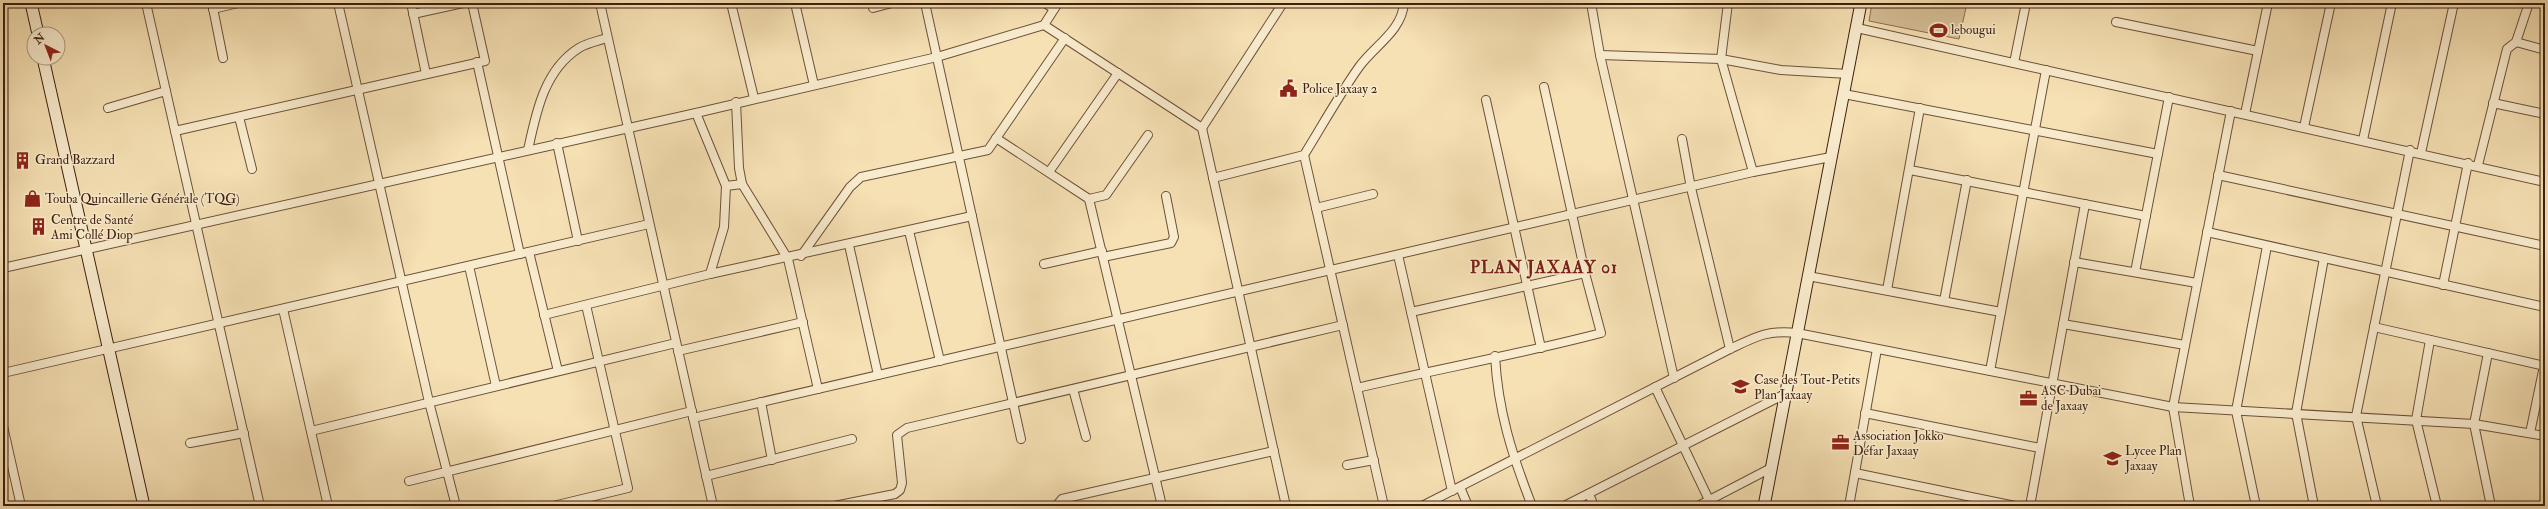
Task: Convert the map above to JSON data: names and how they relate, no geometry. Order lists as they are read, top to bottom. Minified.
{"districts":["PLAN JAXAAY 01"],"places":{"sports":["lebougui"],"public building":["Police Jaxaay 2"],"building":["Grand Bazzard","Centre de Santé Ami Collé Diop"],"shop":["Touba Quincaillerie Générale (TQG)"],"school or university":["Case des Tout-Petits Plan Jaxaay","Lycee Plan Jaxaay"],"office":["ASC Dubai de Jaxaay","Association Jokko Défar Jaxaay"]},"north":"top left"}
